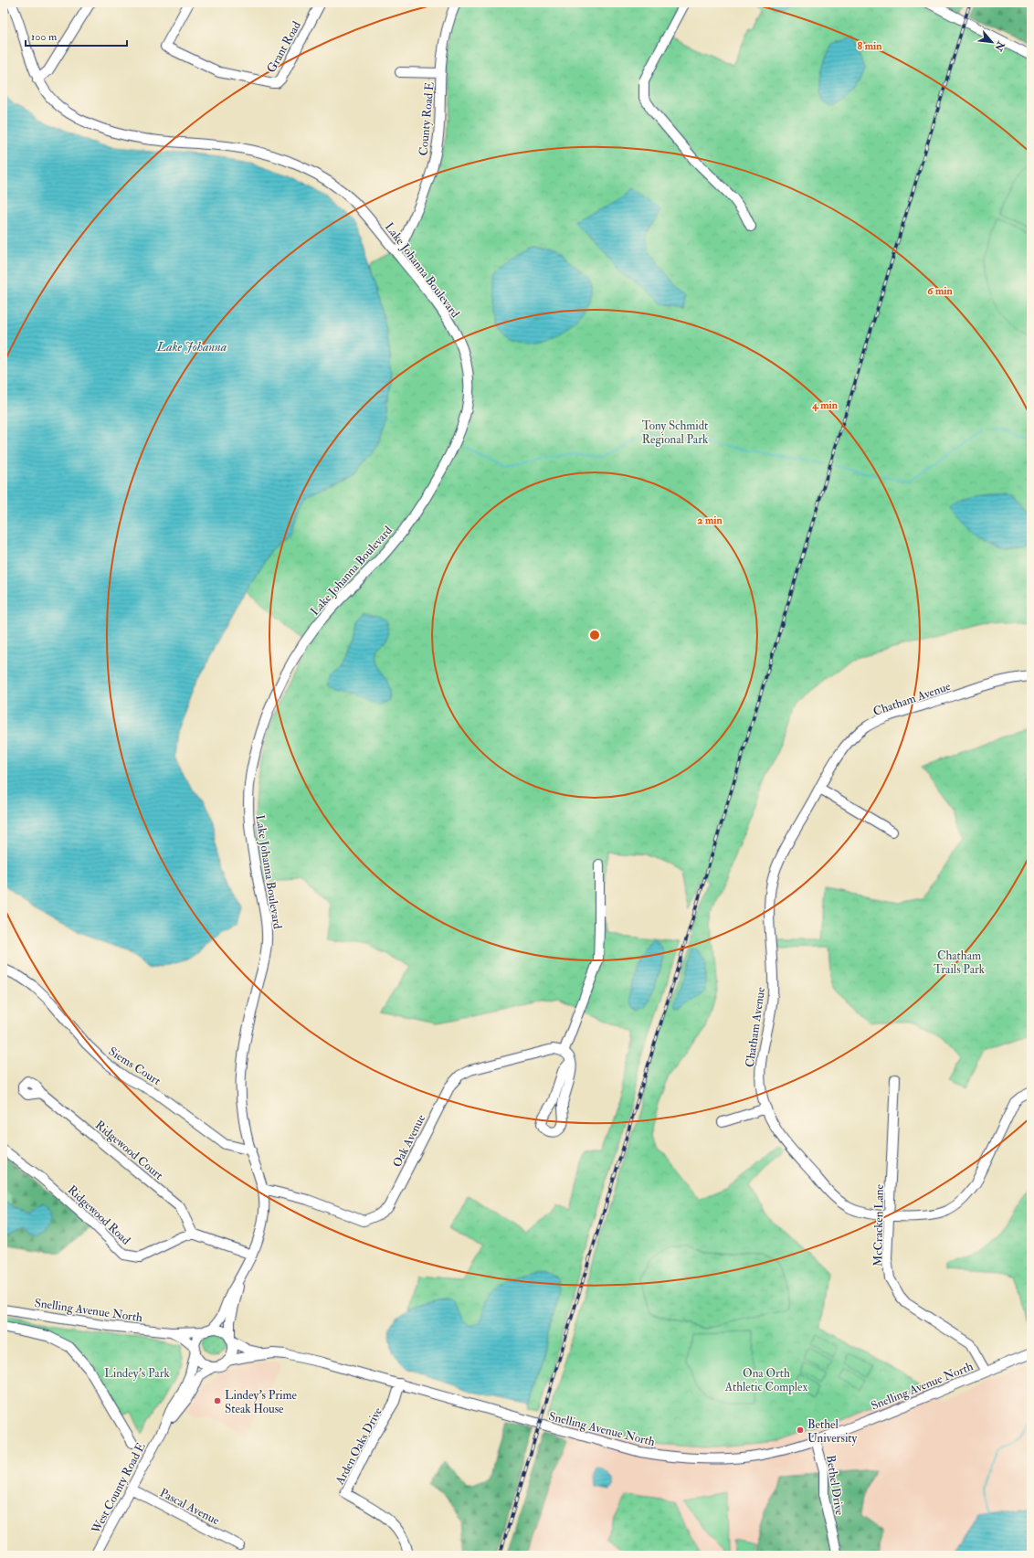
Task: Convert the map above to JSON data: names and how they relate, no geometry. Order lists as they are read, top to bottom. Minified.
{"streets":{"street":["Grant Road","County Road E","Lake Johanna Boulevard","Chatham Avenue","Siems Court","Oak Avenue","Ridgewood Court","Ridgewood Road","McCracken Lane","Snelling Avenue North","Arden Oaks Drive","Bethel Drive","West County Road E","Pascal Avenue"]},"crossings":[["County Road E","Lake Johanna Boulevard"],["Lake Johanna Boulevard","Siems Court"],["Lake Johanna Boulevard","Oak Avenue"],["Lake Johanna Boulevard","Snelling Avenue North"],["Lake Johanna Boulevard","West County Road E"],["Chatham Avenue","McCracken Lane"],["Ridgewood Court","Ridgewood Road"],["McCracken Lane","Snelling Avenue North"],["Snelling Avenue North","Arden Oaks Drive"],["Snelling Avenue North","Bethel Drive"],["Snelling Avenue North","West County Road E"],["West County Road E","Pascal Avenue"]],"water":["Lake Johanna"],"parks":["Tony Schmidt Regional Park","Chatham Trails Park","Lindey's Park","Ona Orth Athletic Complex"],"places":["Lindey's Prime Steak House","Bethel University"],"scale_bar":"100 m","north":"bottom right","rings":["8 min","6 min","4 min","2 min"]}
